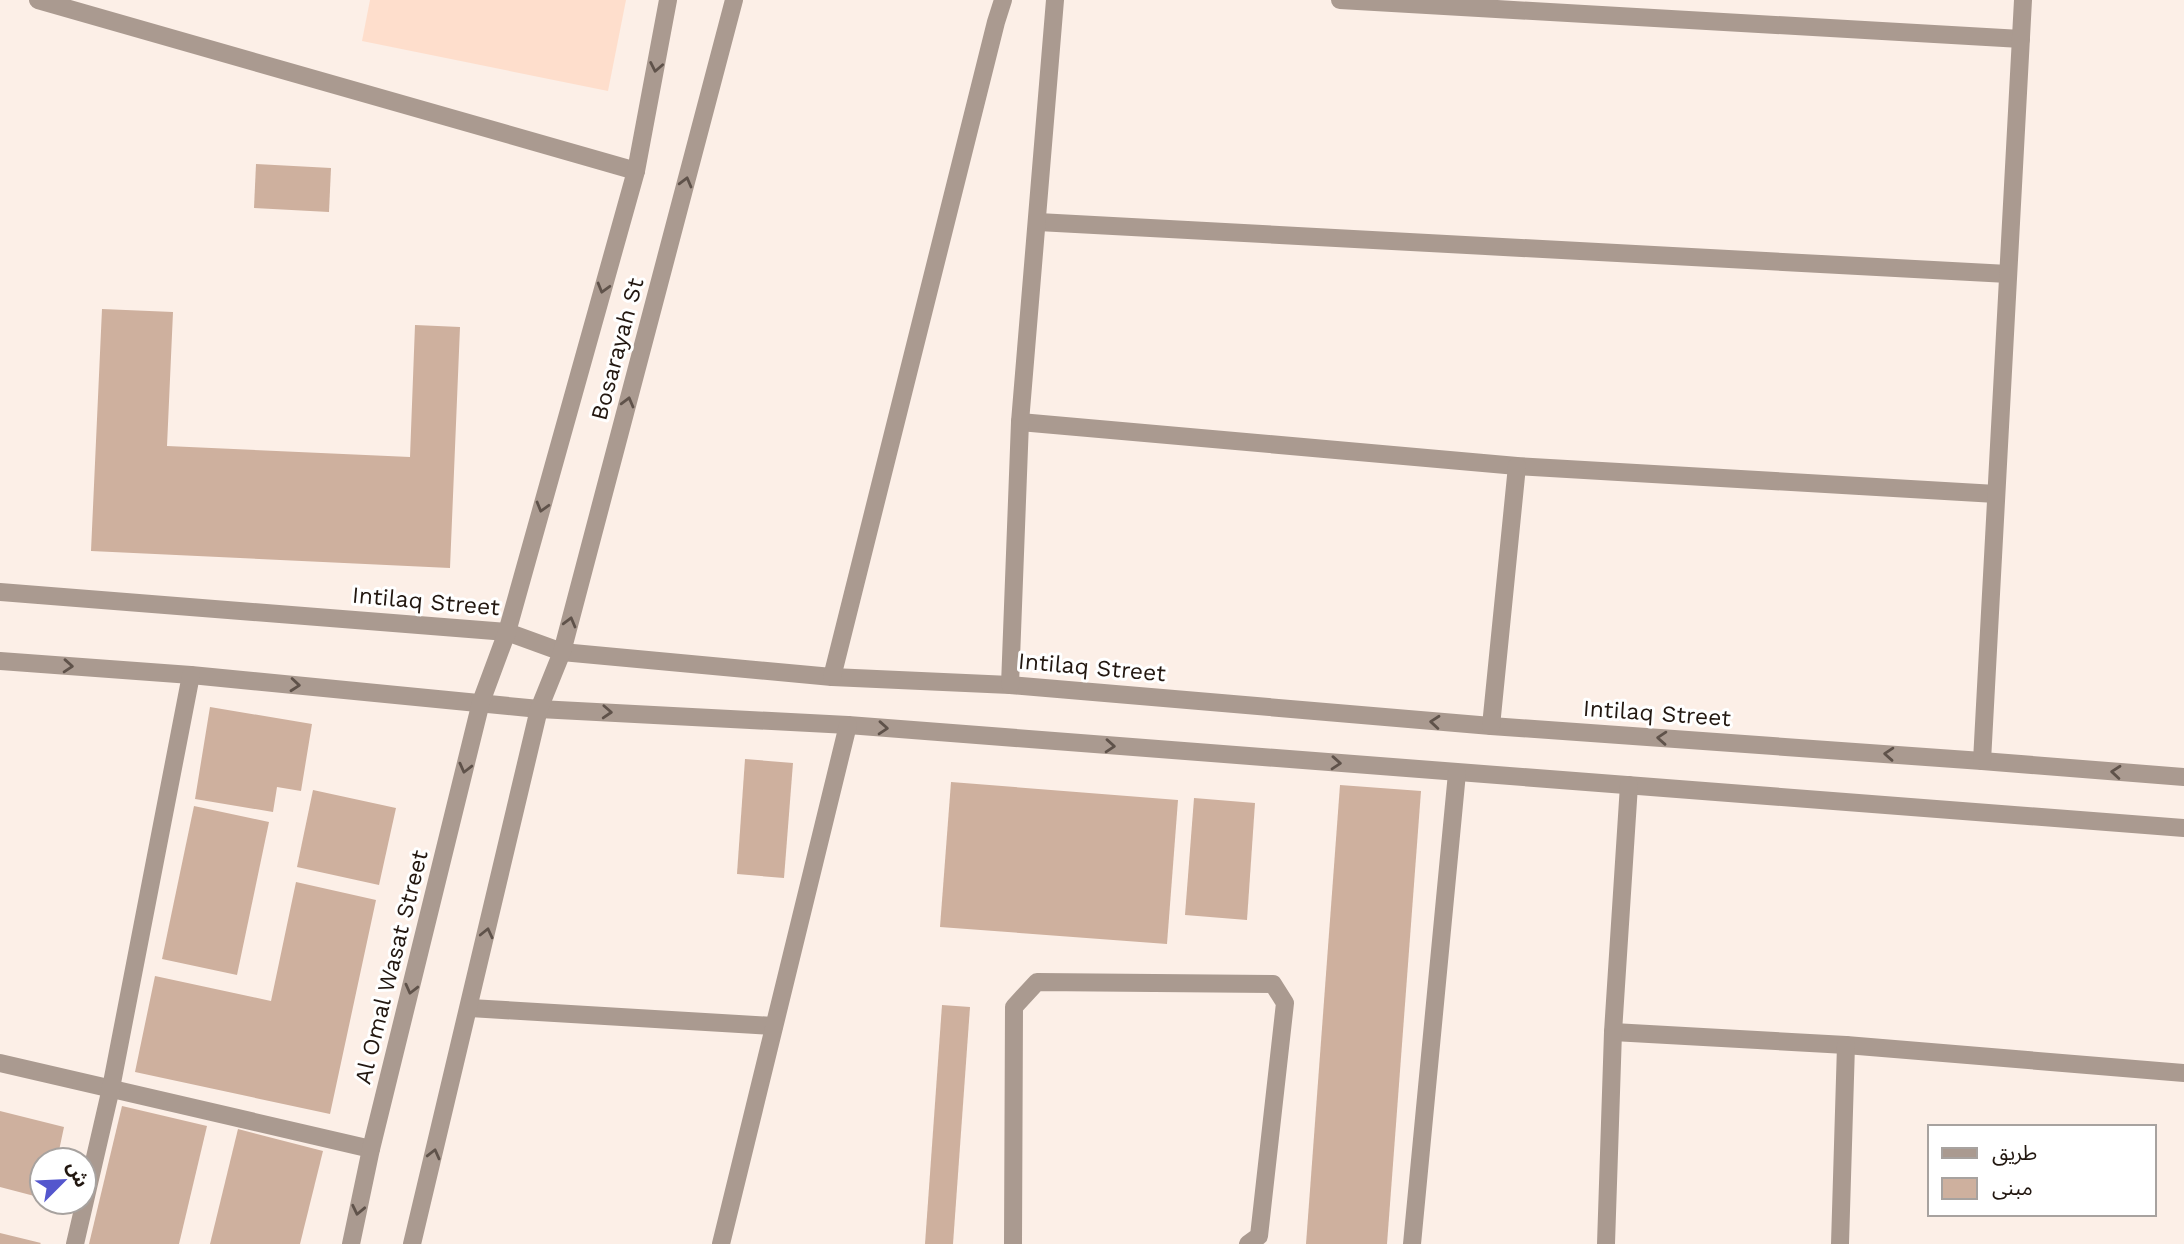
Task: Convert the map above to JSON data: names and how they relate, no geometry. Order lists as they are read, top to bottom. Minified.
{"streets":{"street":["Bosarayah St","Intilaq Street","Al Omal Wasat Street"]},"crossings":[["Bosarayah St","Intilaq Street"],["Bosarayah St","Al Omal Wasat Street"]],"legend":["طريق","مبنى"],"north":"top right"}
